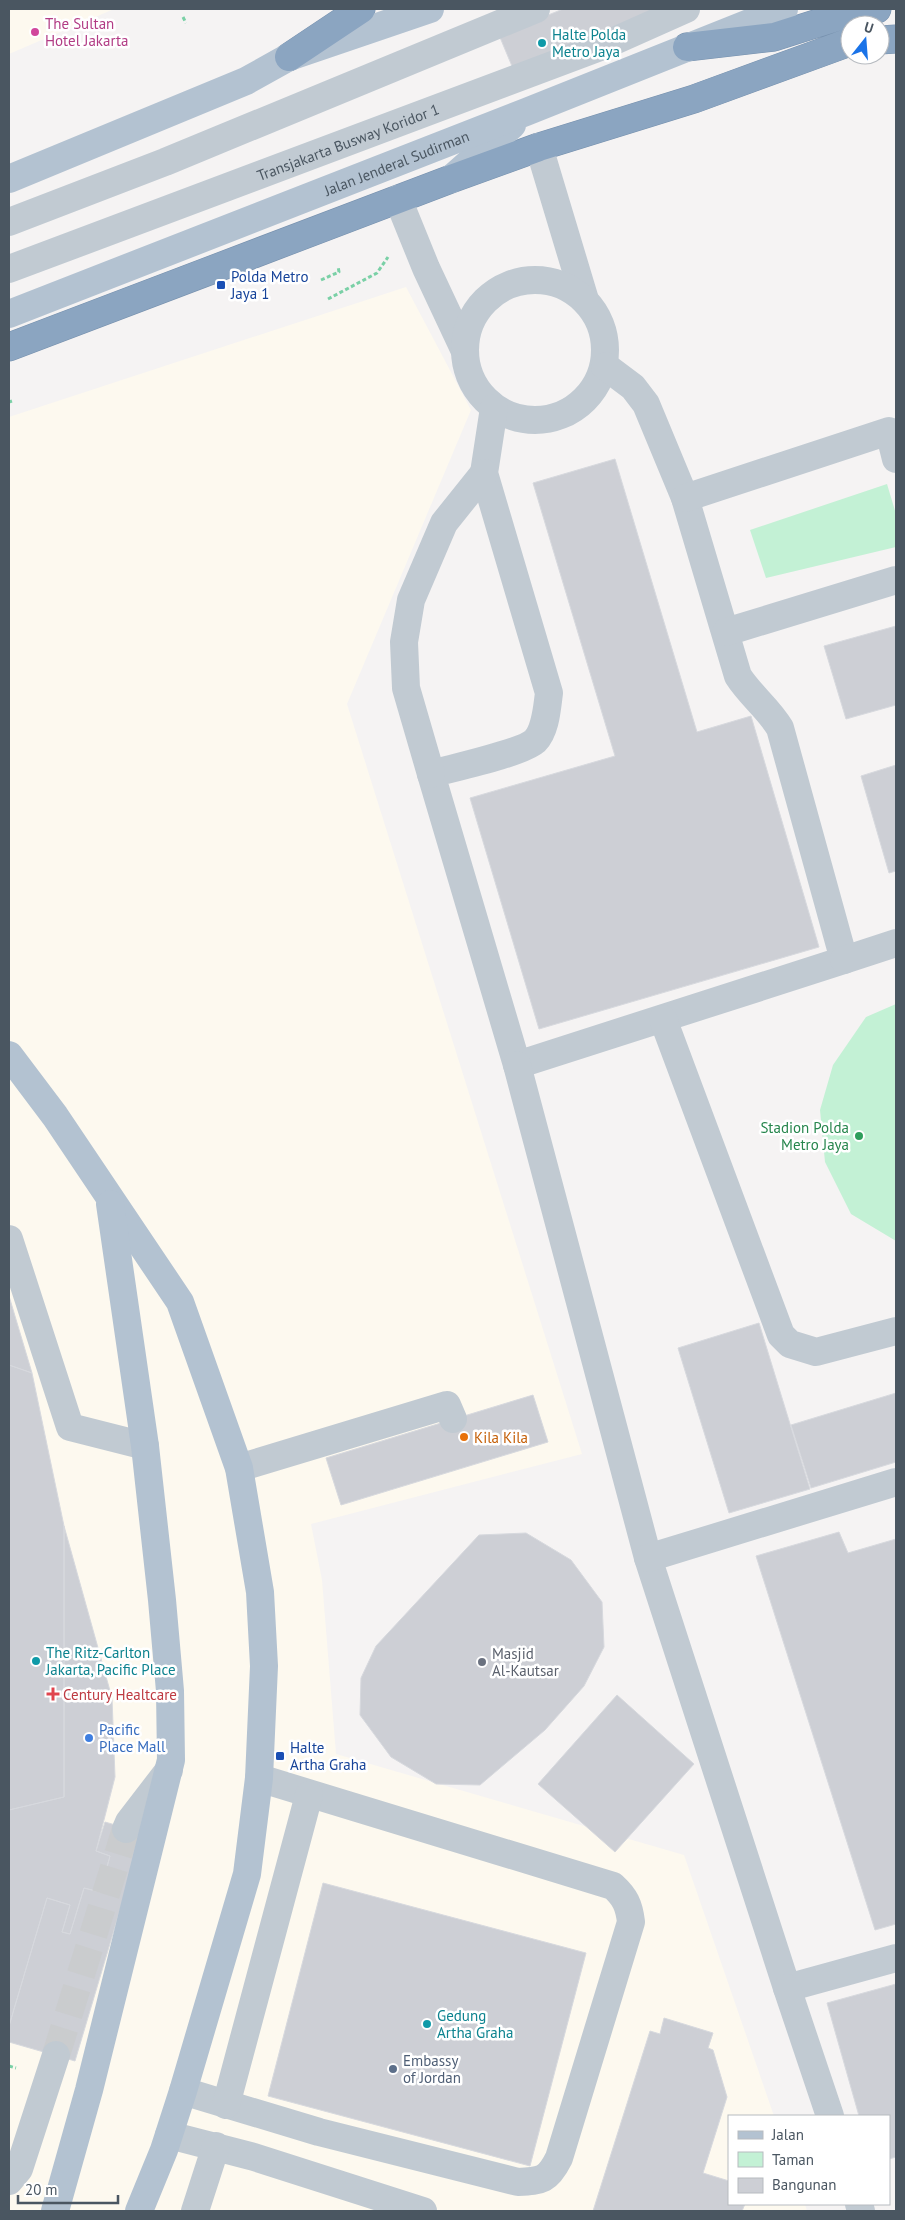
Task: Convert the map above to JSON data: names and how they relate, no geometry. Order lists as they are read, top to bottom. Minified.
{"streets":{"main road":["Jalan Jenderal Sudirman"],"lane":["Transjakarta Busway Koridor 1"]},"places":{"other":["The Sultan Hotel Jakarta","Halte Polda Metro Jaya","Stadion Polda Metro Jaya","Kila Kila","The Ritz-Carlton Jakarta, Pacific Place","Masjid Al-Kautsar","Pacific Place Mall","Gedung Artha Graha","Embassy of Jordan"],"transit":["Polda Metro Jaya 1","Halte Artha Graha"],"health":["Century Healtcare"]},"legend":["Jalan","Taman","Bangunan"],"scale_bar":"20 m","north":"top"}
